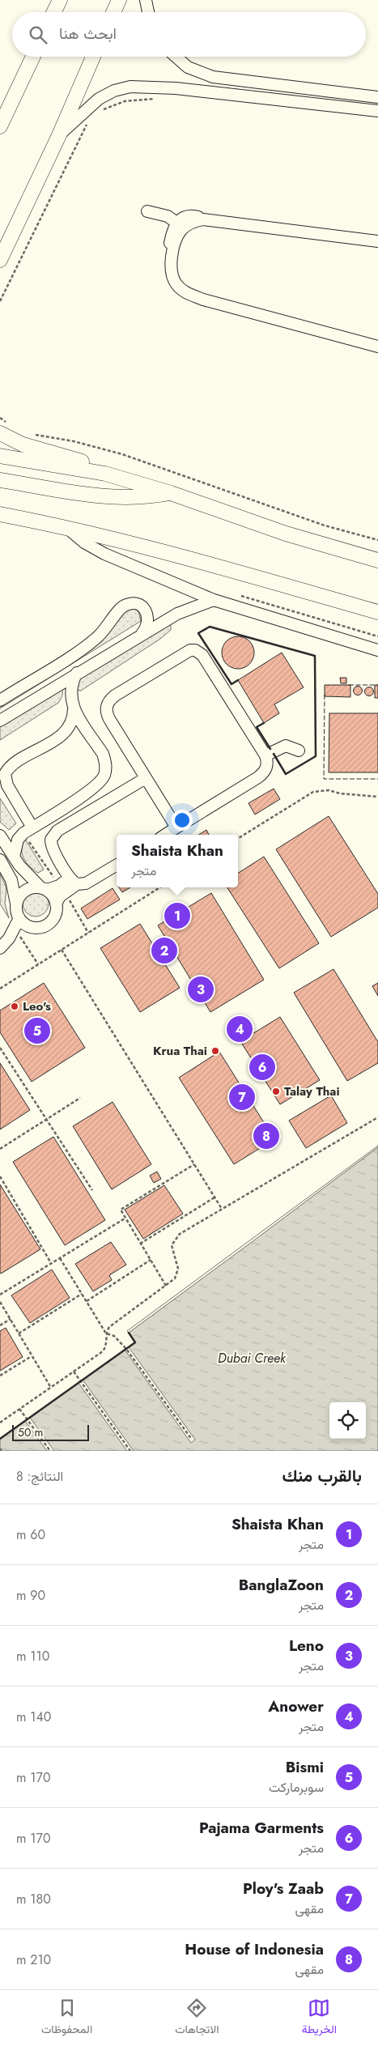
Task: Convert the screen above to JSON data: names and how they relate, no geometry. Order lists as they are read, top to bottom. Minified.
{"water":["Dubai Creek"],"places":["Leo's","Krua Thai","Talay Thai"],"scale_bar":"50 m","page":{"search":"ابحث هنا","popup":["Shaista Khan","متجر"],"pins":["1","2","3","4","5","6","7","8"],"scale":"50 m","heading":["بالقرب منك","النتائج: 8"],"list":[{"mark":"1","name":"Shaista Khan","note":"متجر","value":"60 m"},{"mark":"2","name":"BanglaZoon","note":"متجر","value":"90 m"},{"mark":"3","name":"Leno","note":"متجر","value":"110 m"},{"mark":"4","name":"Anower","note":"متجر","value":"140 m"},{"mark":"5","name":"Bismi","note":"سوبرماركت","value":"170 m"},{"mark":"6","name":"Pajama Garments","note":"متجر","value":"170 m"},{"mark":"7","name":"Ploy's Zaab","note":"مقهى","value":"180 m"},{"mark":"8","name":"House of Indonesia","note":"مقهى","value":"210 m"}],"nav":["الخريطة","الاتجاهات","المحفوظات"]}}
